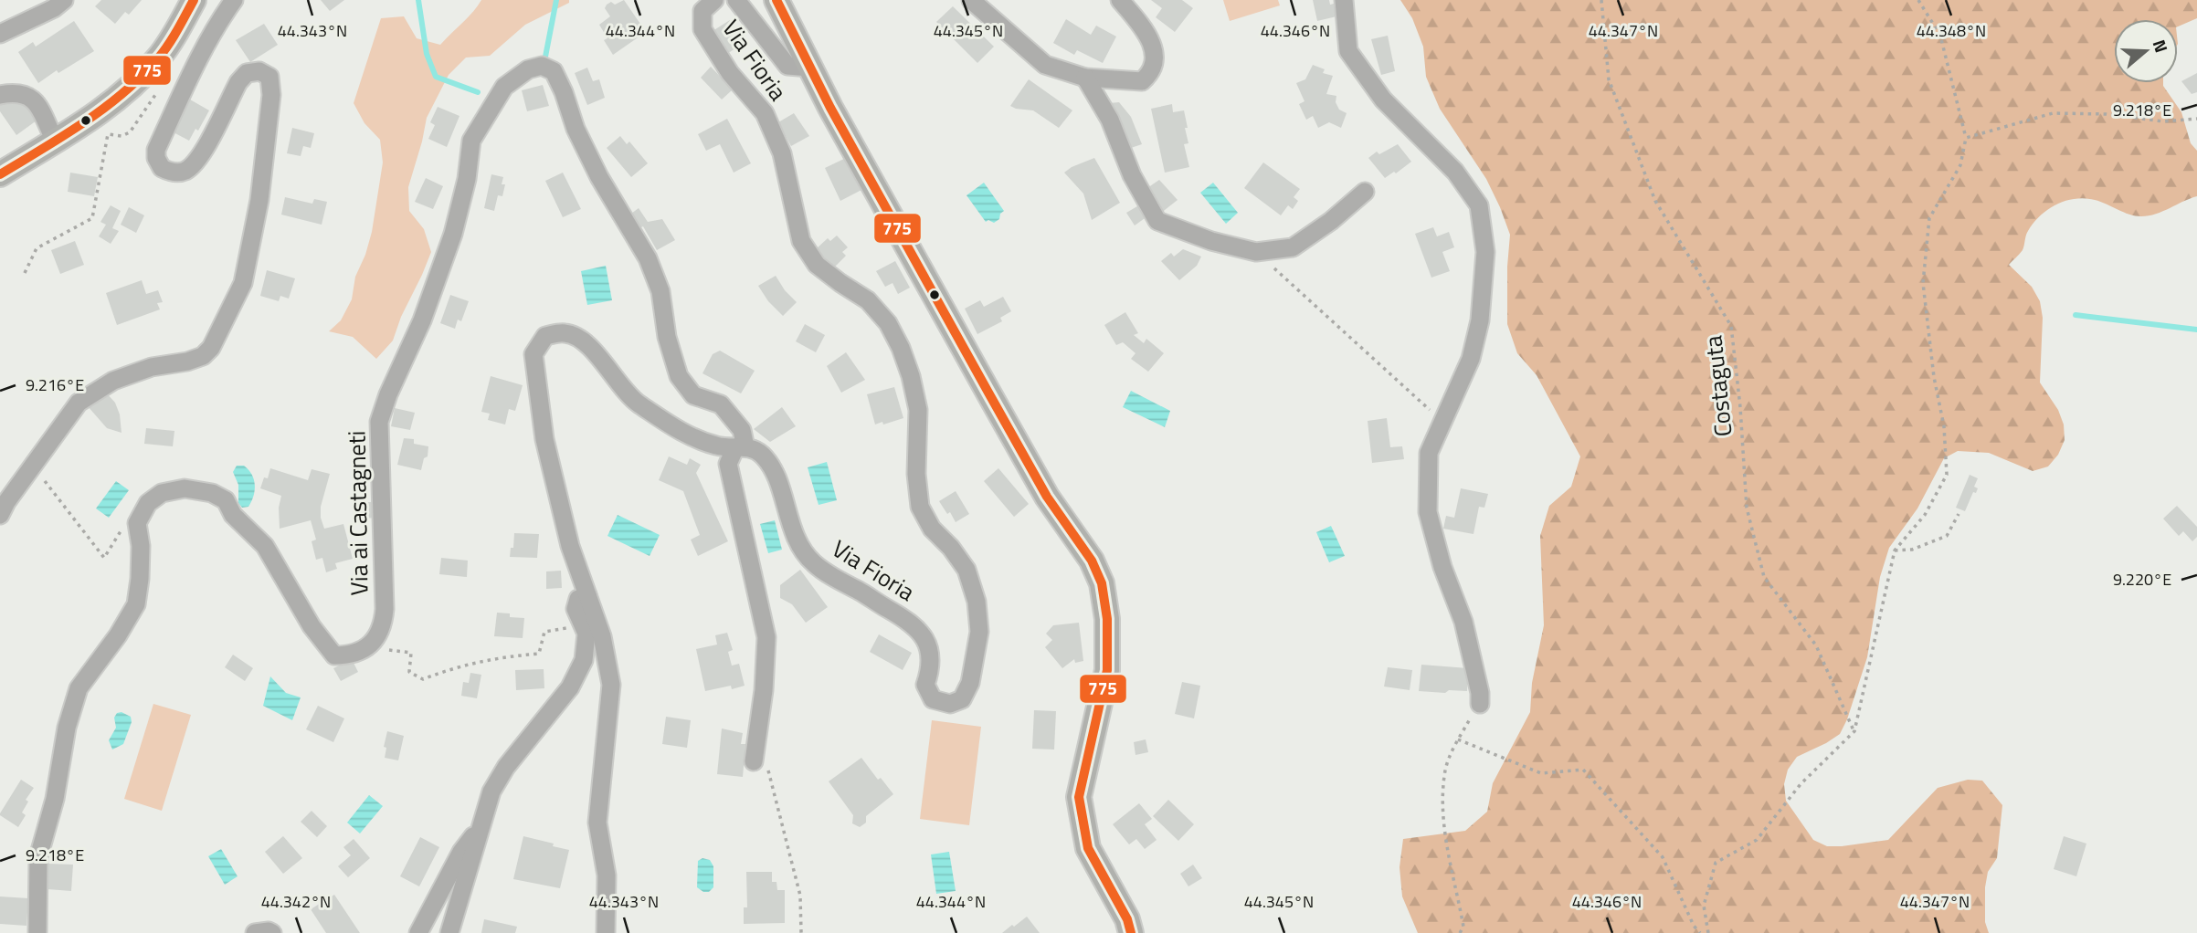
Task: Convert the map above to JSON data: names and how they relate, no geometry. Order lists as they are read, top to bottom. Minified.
{"streets":{"street":["Via Fioria","Via ai Castagneti"],"path":["Costaguta"]},"crossings":[["Via Fioria","Via ai Castagneti"]],"lines":["transit line 775"],"north":"right","coordinates":["44.343°N","44.344°N","44.345°N","44.346°N","44.347°N","44.348°N","9.218°E","9.216°E","9.220°E","44.342°N"]}
